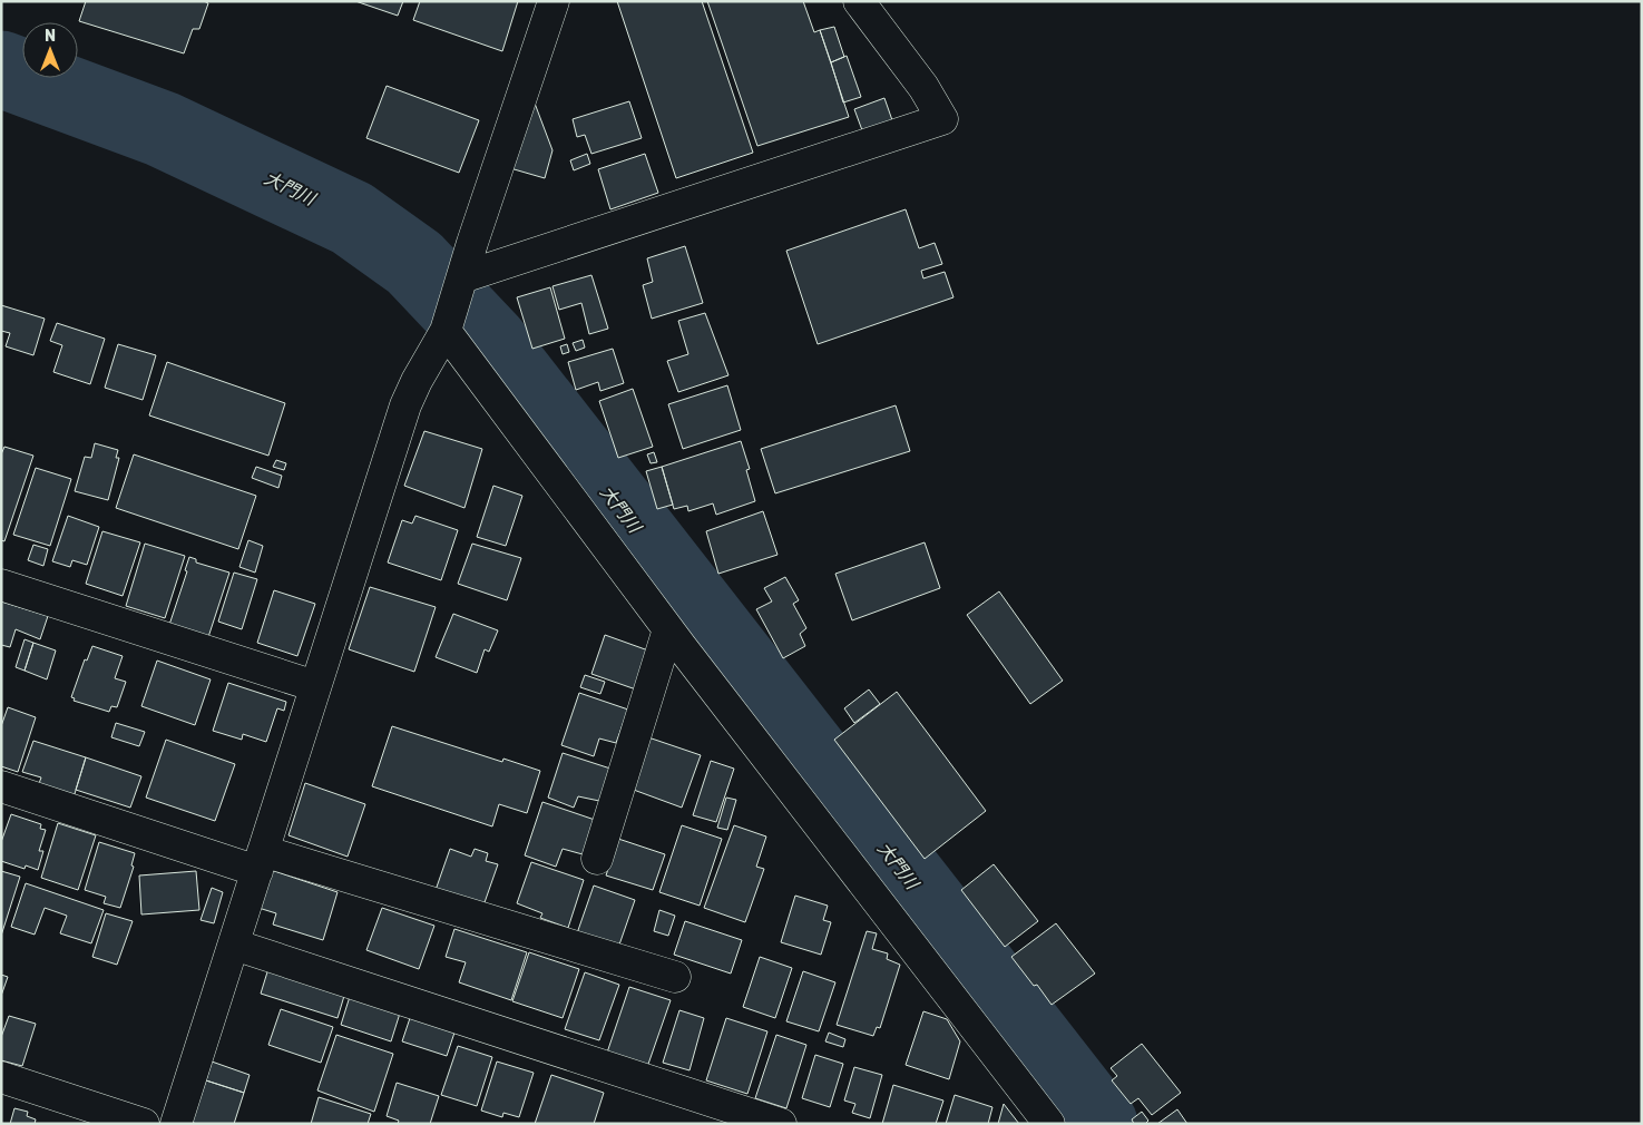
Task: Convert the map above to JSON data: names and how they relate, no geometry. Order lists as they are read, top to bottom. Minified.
{"water":["大門川"],"north":"top"}
